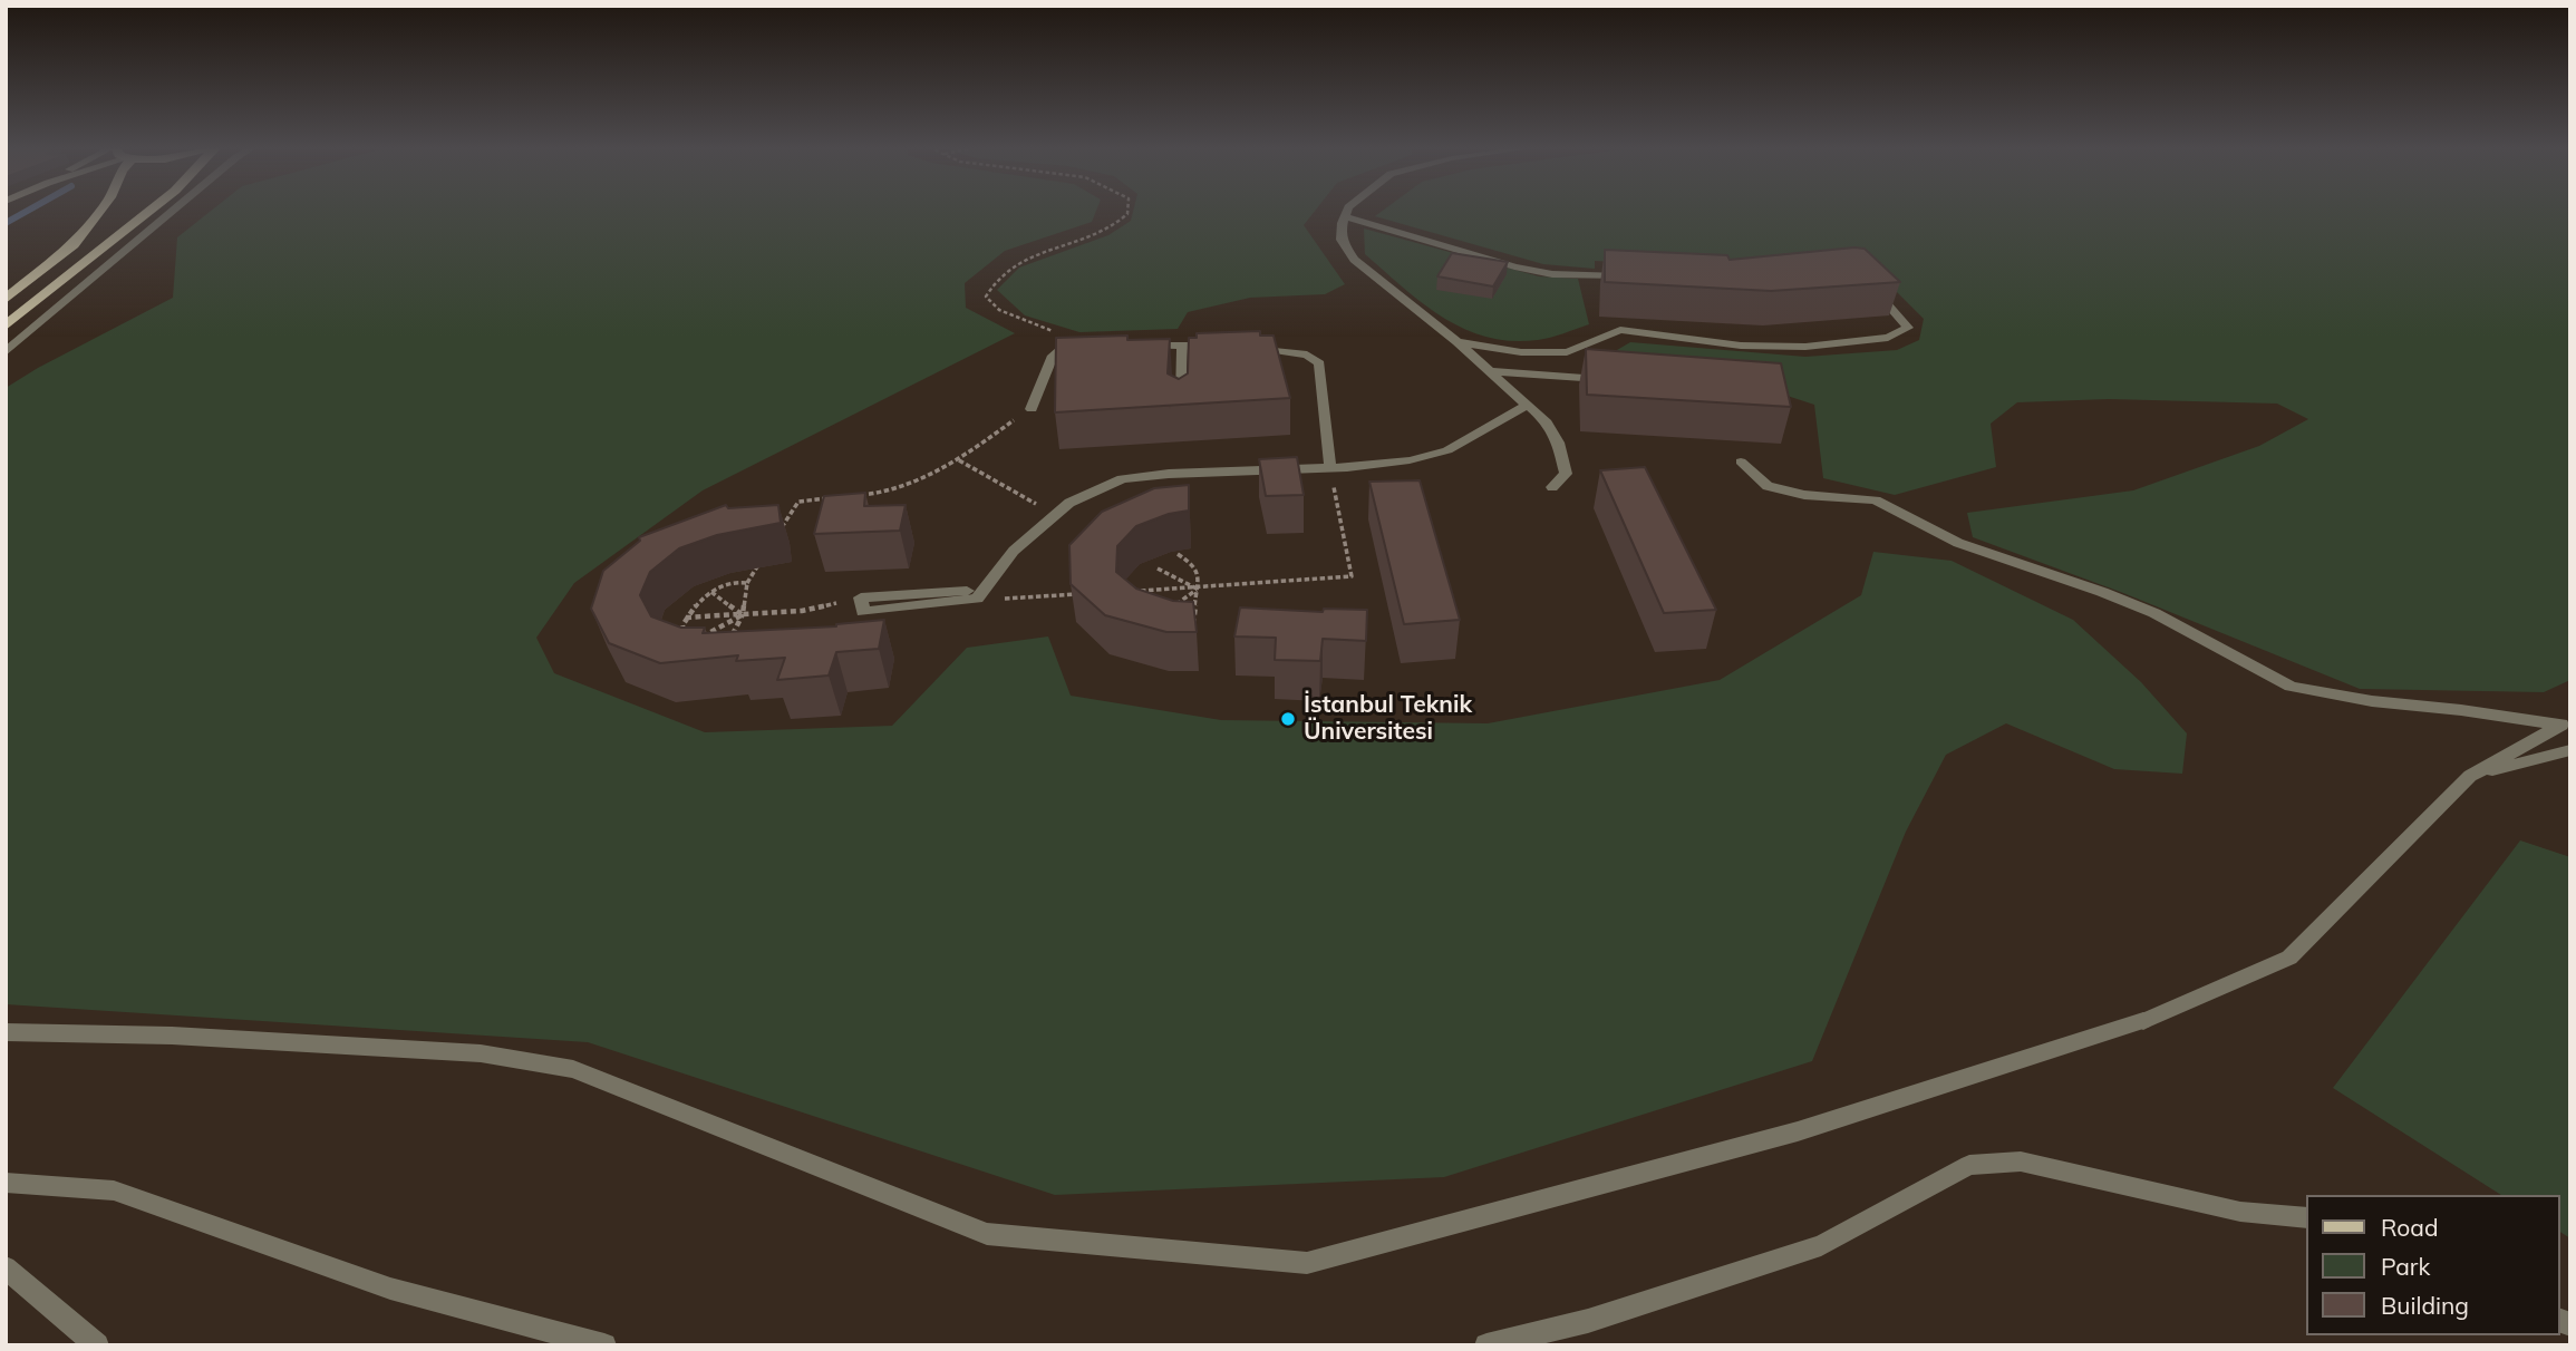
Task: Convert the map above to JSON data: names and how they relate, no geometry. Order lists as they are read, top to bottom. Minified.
{"places":["İstanbul Teknik Üniversitesi"],"legend":["Road","Park","Building"]}
